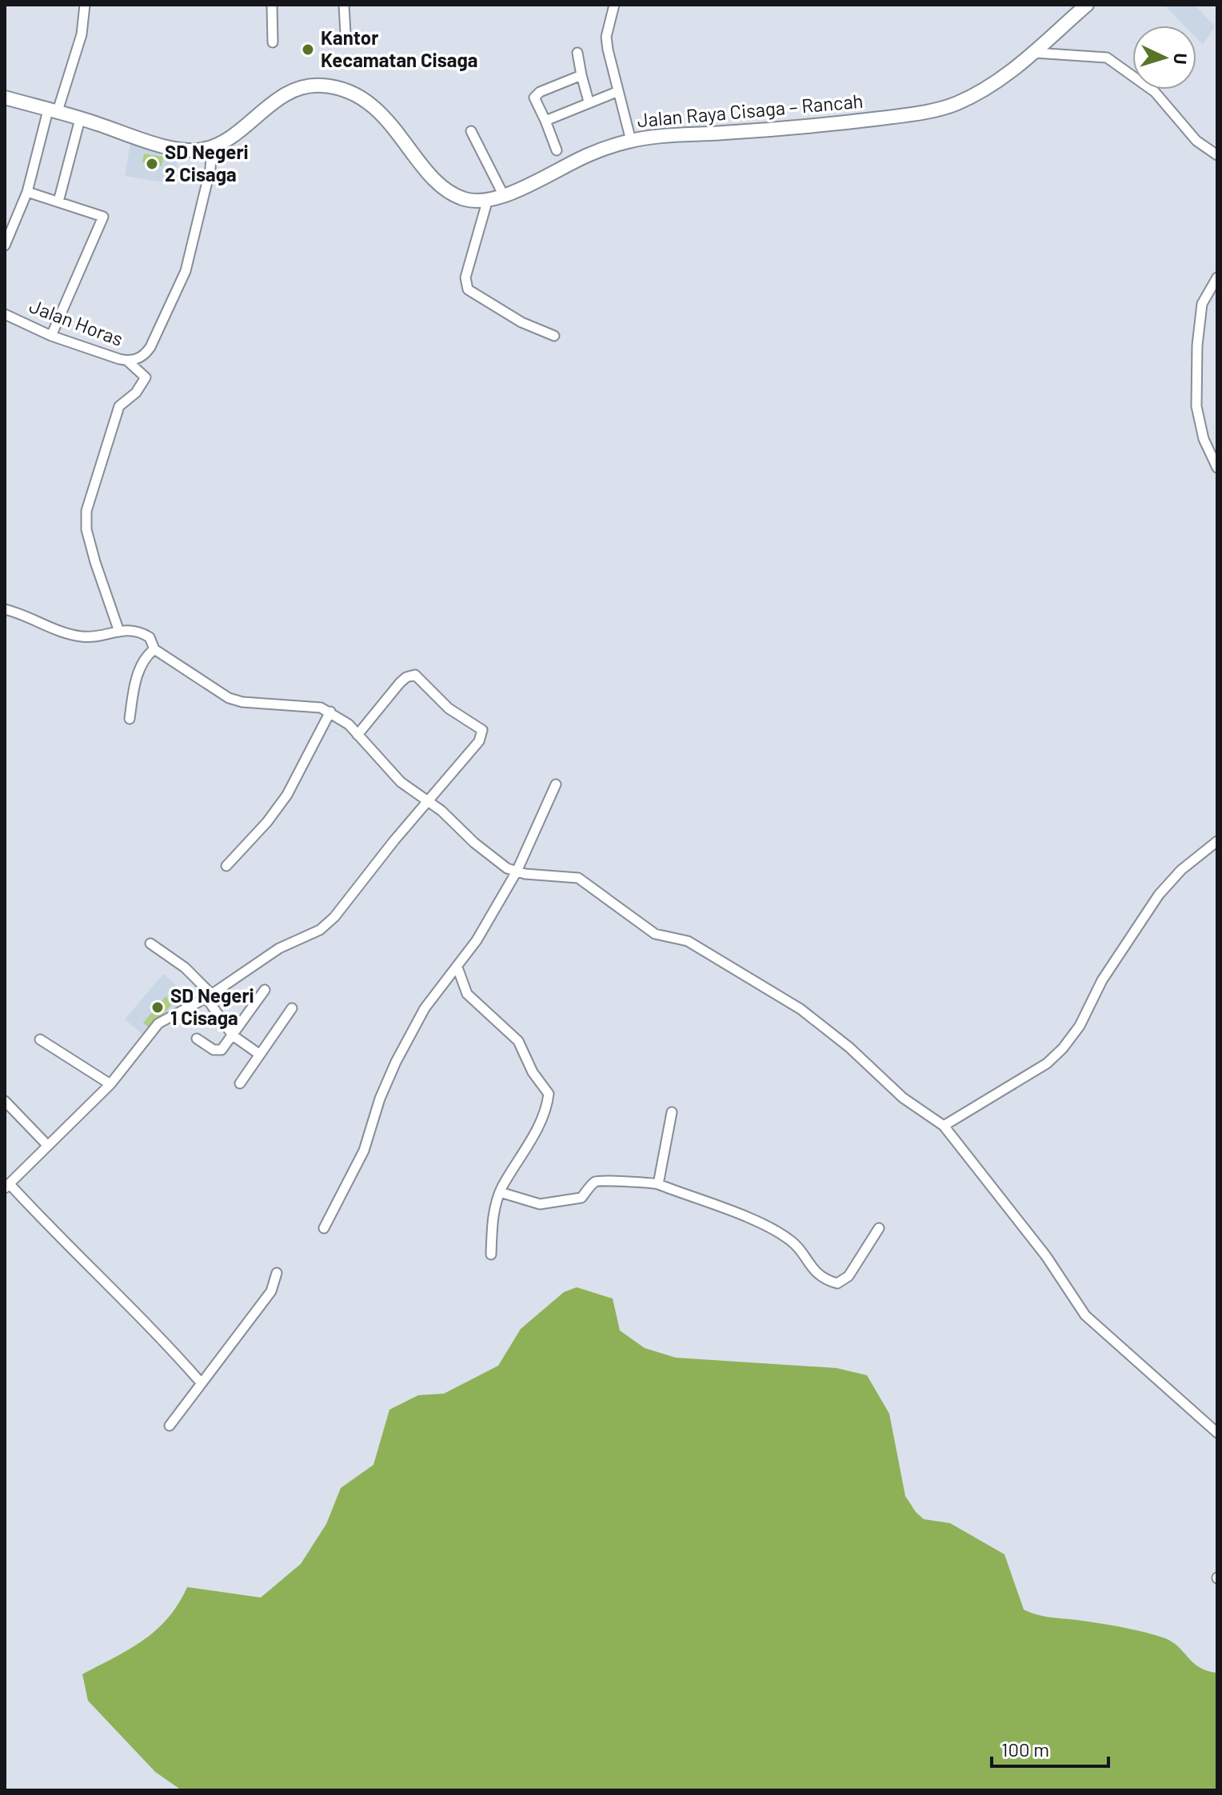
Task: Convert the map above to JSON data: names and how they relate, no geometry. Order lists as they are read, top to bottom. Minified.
{"streets":{"main road":["Jalan Raya Cisaga – Rancah"],"street":["Jalan Horas"]},"crossings":[["Jalan Raya Cisaga – Rancah","Jalan Horas"]],"places":["Kantor Kecamatan Cisaga","SD Negeri 2 Cisaga","SD Negeri 1 Cisaga"],"scale_bar":"100 m","north":"right"}
